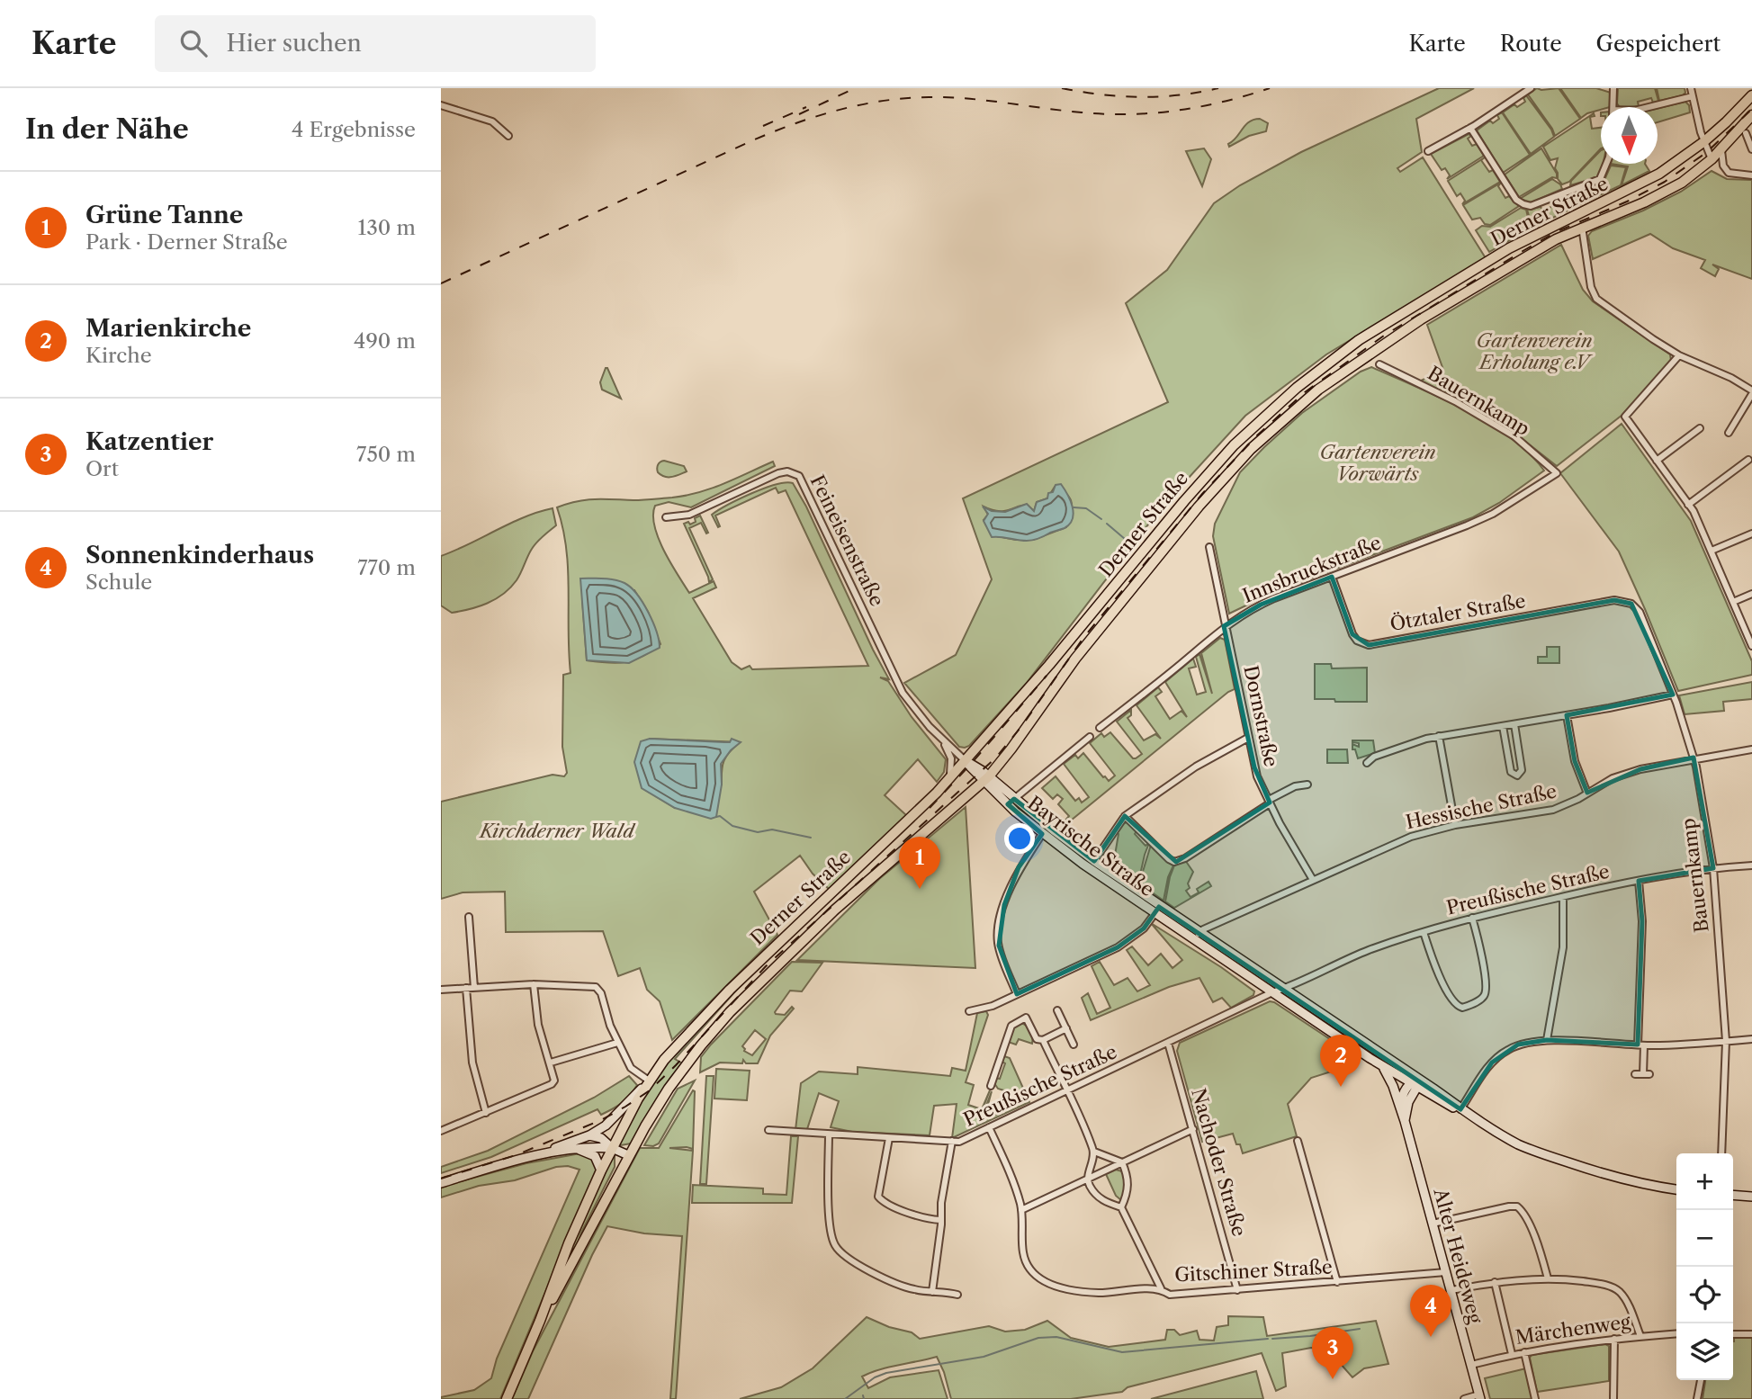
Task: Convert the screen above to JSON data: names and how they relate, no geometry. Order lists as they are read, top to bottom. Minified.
{"streets":{"main road":["Derner Straße"],"street":["Bauernkamp","Feineisenstraße","Innsbruckstraße","Ötztaler Straße","Dornstraße","Hessische Straße","Bayrische Straße","Preußische Straße","Nachoder Straße","Alter Heideweg","Gitschiner Straße","Märchenweg"]},"crossings":[["Derner Straße","Feineisenstraße"],["Derner Straße","Bayrische Straße"],["Bauernkamp","Innsbruckstraße"],["Bauernkamp","Ötztaler Straße"],["Bauernkamp","Hessische Straße"],["Bauernkamp","Preußische Straße"],["Feineisenstraße","Bayrische Straße"],["Innsbruckstraße","Ötztaler Straße"],["Innsbruckstraße","Dornstraße"],["Dornstraße","Hessische Straße"],["Hessische Straße","Bayrische Straße"],["Bayrische Straße","Preußische Straße"],["Bayrische Straße","Alter Heideweg"],["Preußische Straße","Nachoder Straße"],["Preußische Straße","Gitschiner Straße"],["Nachoder Straße","Gitschiner Straße"],["Alter Heideweg","Gitschiner Straße"],["Alter Heideweg","Märchenweg"]],"parks":["Gartenverein Erholung e.V","Gartenverein Vorwärts","Kirchderner Wald"],"north":"bottom","page":{"header":"Karte","search":"Hier suchen","nav":["Karte","Route","Gespeichert"],"heading":["In der Nähe","4 Ergebnisse"],"list":[{"mark":"1","name":"Grüne Tanne","note":"Park · Derner Straße","value":"130 m"},{"mark":"2","name":"Marienkirche","note":"Kirche","value":"490 m"},{"mark":"3","name":"Katzentier","note":"Ort","value":"750 m"},{"mark":"4","name":"Sonnenkinderhaus","note":"Schule","value":"770 m"}],"pins":["1","2","4","3"],"map_buttons":["+","−"]}}
